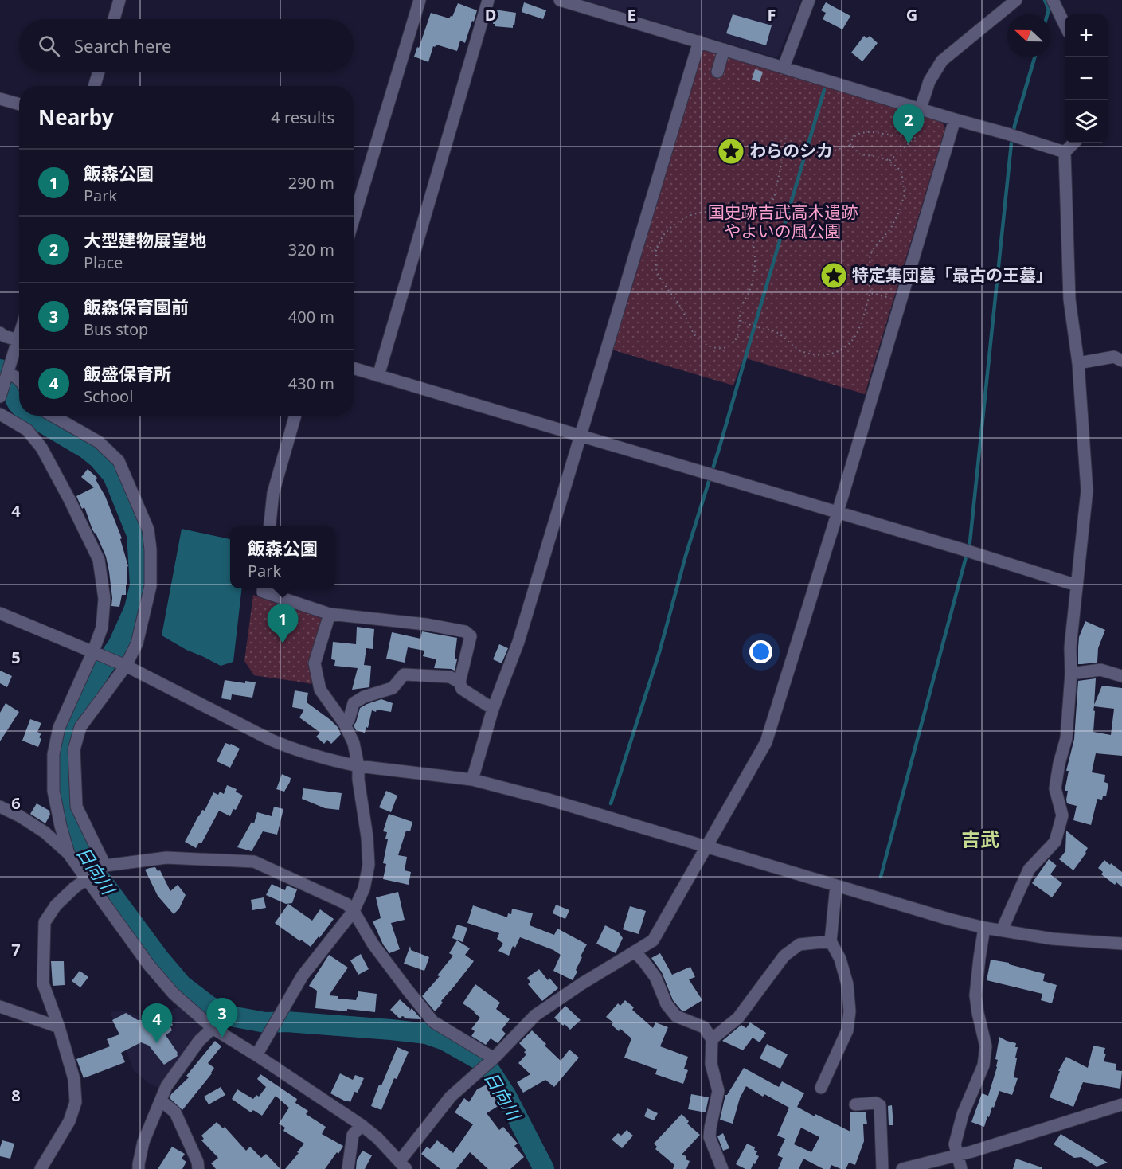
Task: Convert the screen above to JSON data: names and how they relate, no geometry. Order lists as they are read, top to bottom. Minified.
{"districts":["吉武"],"water":["日向川"],"parks":["国史跡吉武高木遺跡 やよいの風公園"],"places":{"place":["わらのシカ","特定集団墓「最古の王墓」"]},"north":"left","page":{"map_buttons":["+","−"],"search":"Search here","heading":["Nearby","4 results"],"pins":["2","1","3","4"],"list":[{"mark":"1","name":"飯森公園","note":"Park","value":"290 m"},{"mark":"2","name":"大型建物展望地","note":"Place","value":"320 m"},{"mark":"3","name":"飯森保育園前","note":"Bus stop","value":"400 m"},{"mark":"4","name":"飯盛保育所","note":"School","value":"430 m"}],"popup":["飯森公園","Park"]},"grid":{"columns":["D","E","F","G"],"rows":["4","5","6","7","8"]}}
